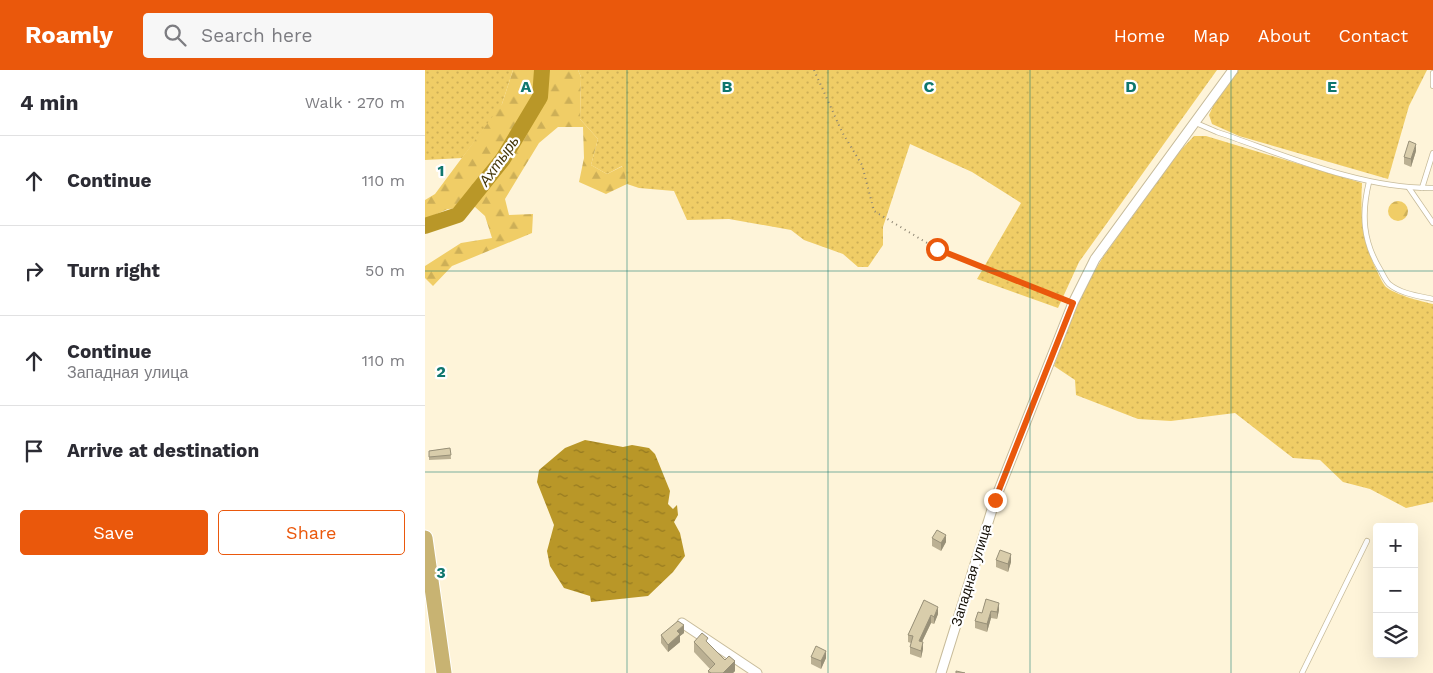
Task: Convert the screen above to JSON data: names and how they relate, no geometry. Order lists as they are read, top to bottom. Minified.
{"streets":{"street":["Западная улица"]},"water":["Ахтырь"],"page":{"header":"Roamly","search":"Search here","nav":["Home","Map","About","Contact"],"heading":["4 min","Walk · 270 m"],"list":[["Continue","110 m"],["Turn right","50 m"],["Continue","Западная улица","110 m"],"Arrive at destination"],"buttons":["Save","Share"],"map_buttons":["+","−"]},"grid":{"columns":["A","B","C","D","E"],"rows":["1","2","3"]}}
